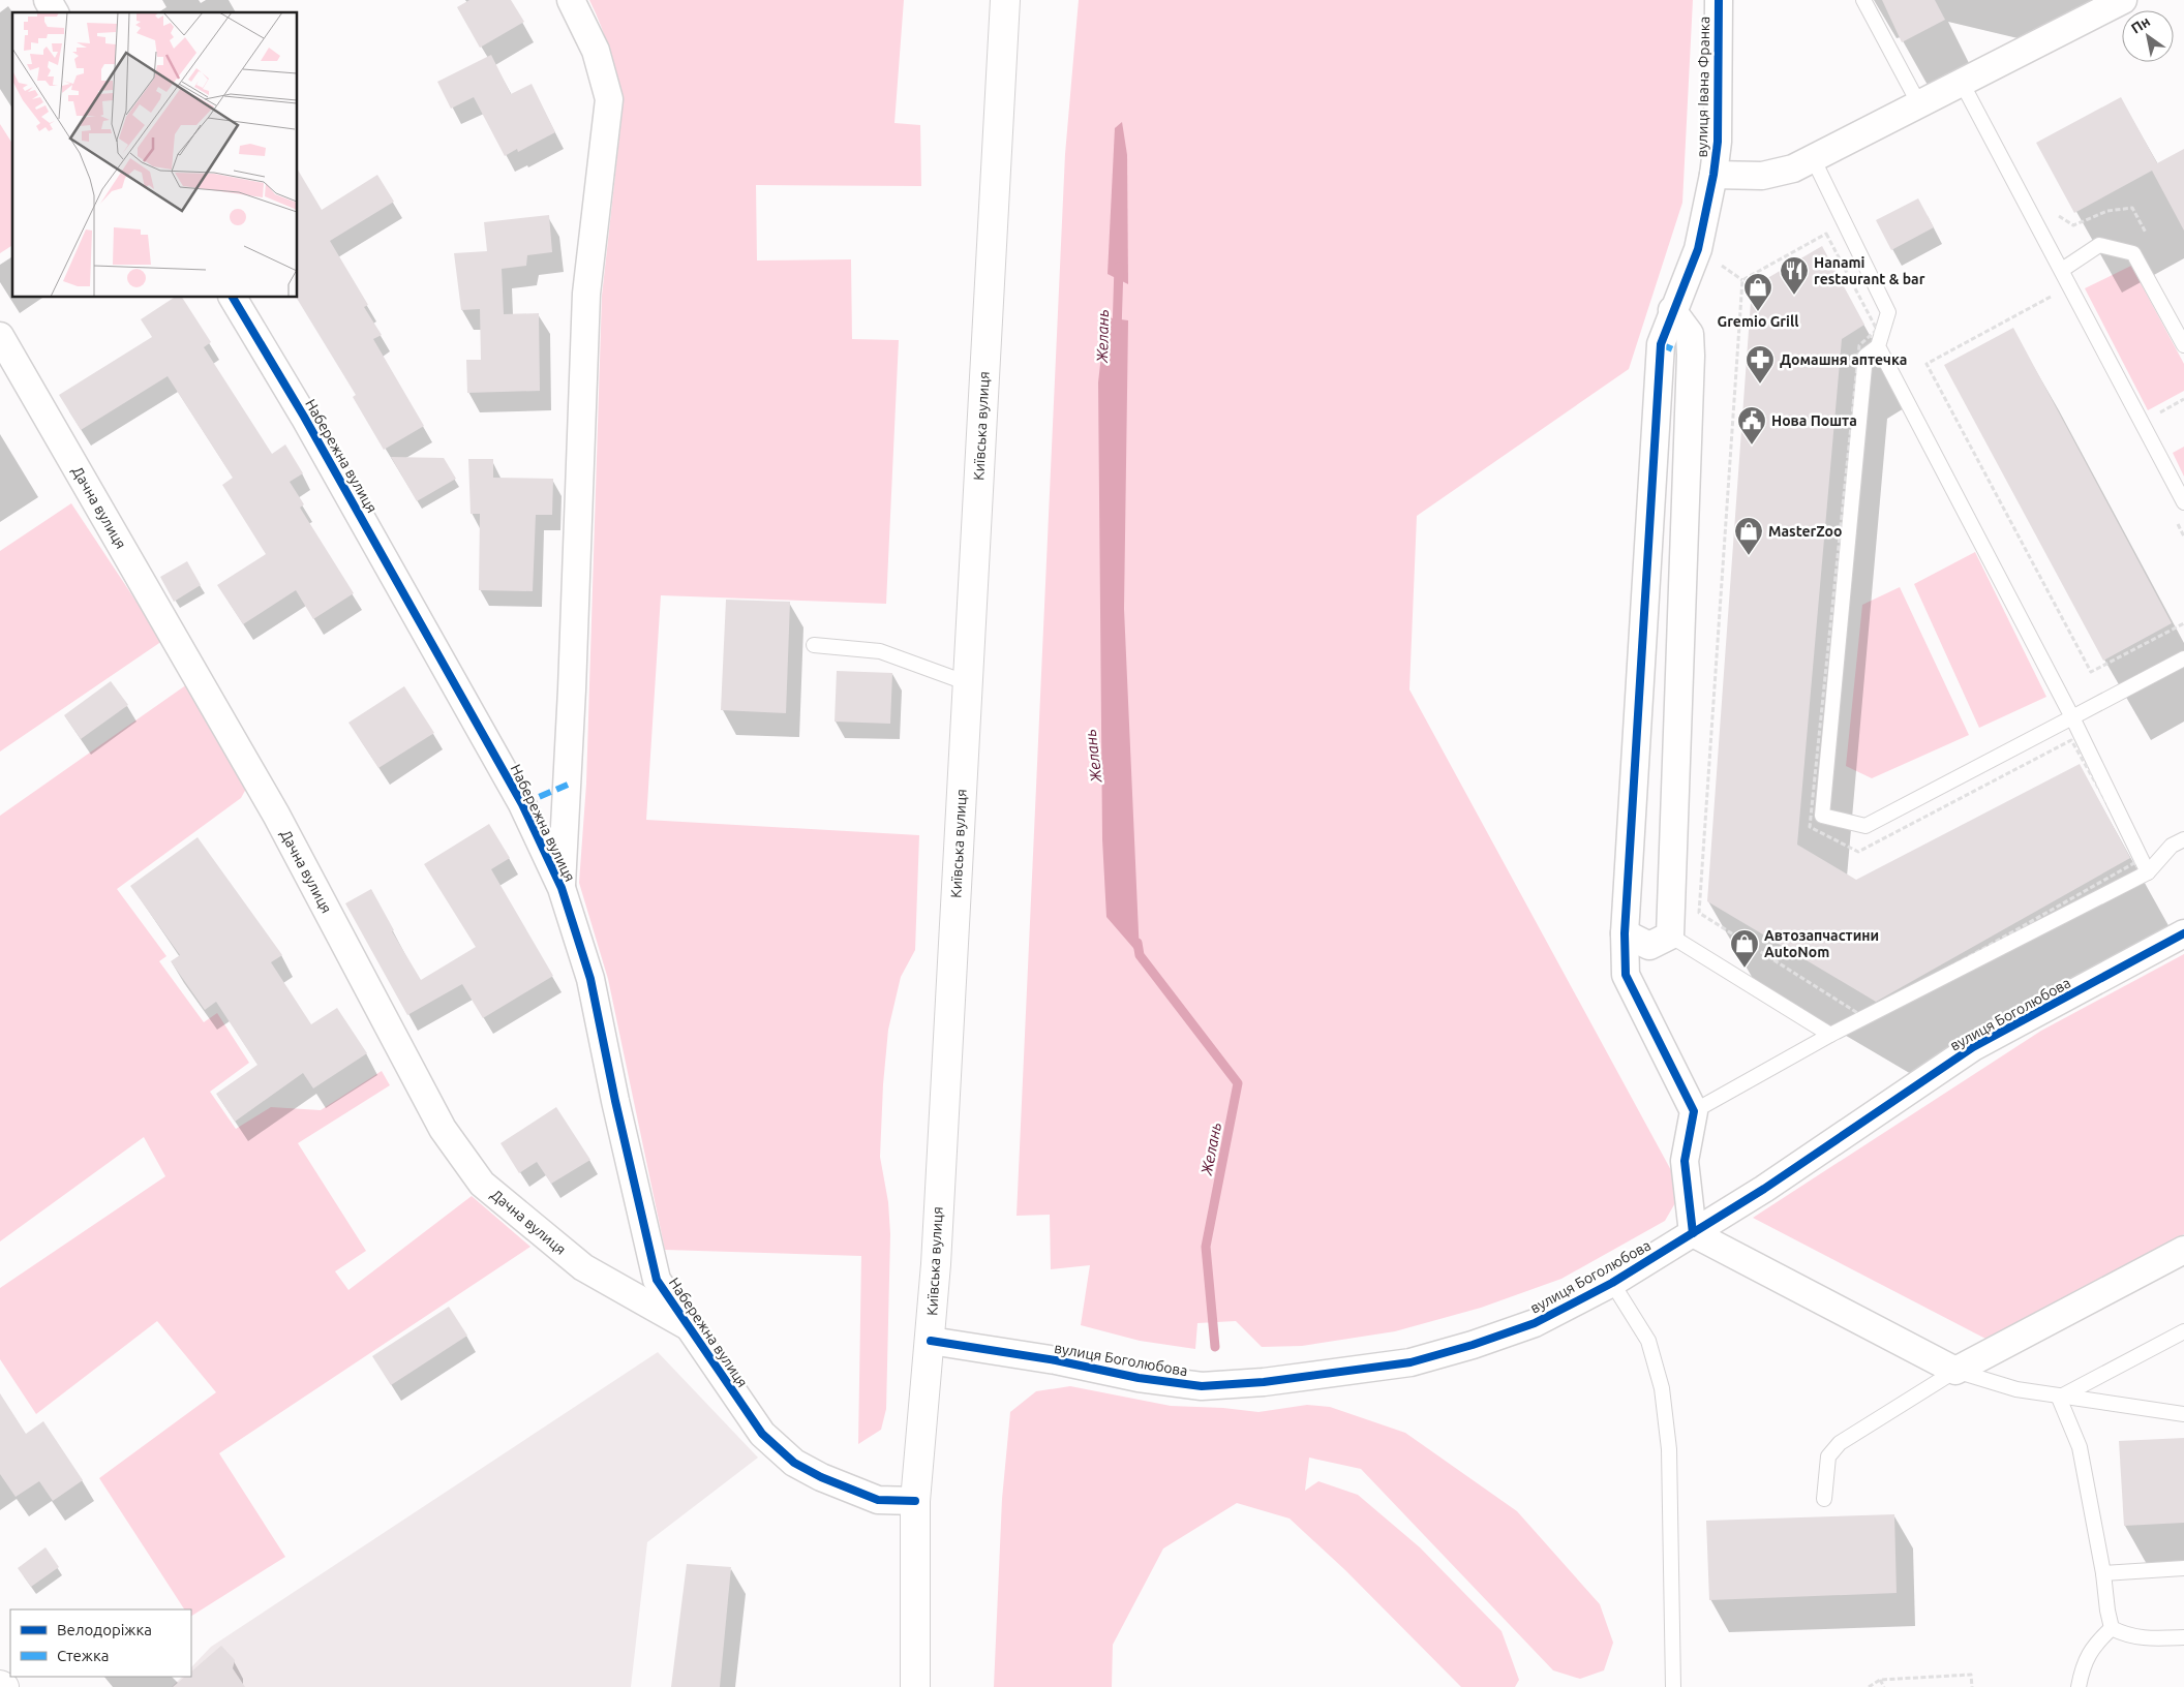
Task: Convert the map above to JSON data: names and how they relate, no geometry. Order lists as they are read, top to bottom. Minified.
{"streets":{"main road":["Київська вулиця"],"street":["вулиця Івана Франка","Набережна вулиця","Дачна вулиця","вулиця Боголюбова"]},"crossings":[["Київська вулиця","Набережна вулиця"],["Київська вулиця","вулиця Боголюбова"],["Набережна вулиця","Дачна вулиця"]],"water":["Желань"],"places":{"restaurant":["Hanami restaurant & bar"],"shop":["Gremio Grill","MasterZoo","Автозапчастини AutoNom"],"pharmacy":["Домашня аптечка"],"public building":["Нова Пошта"]},"legend":["Велодоріжка","Стежка"],"north":"top left"}
